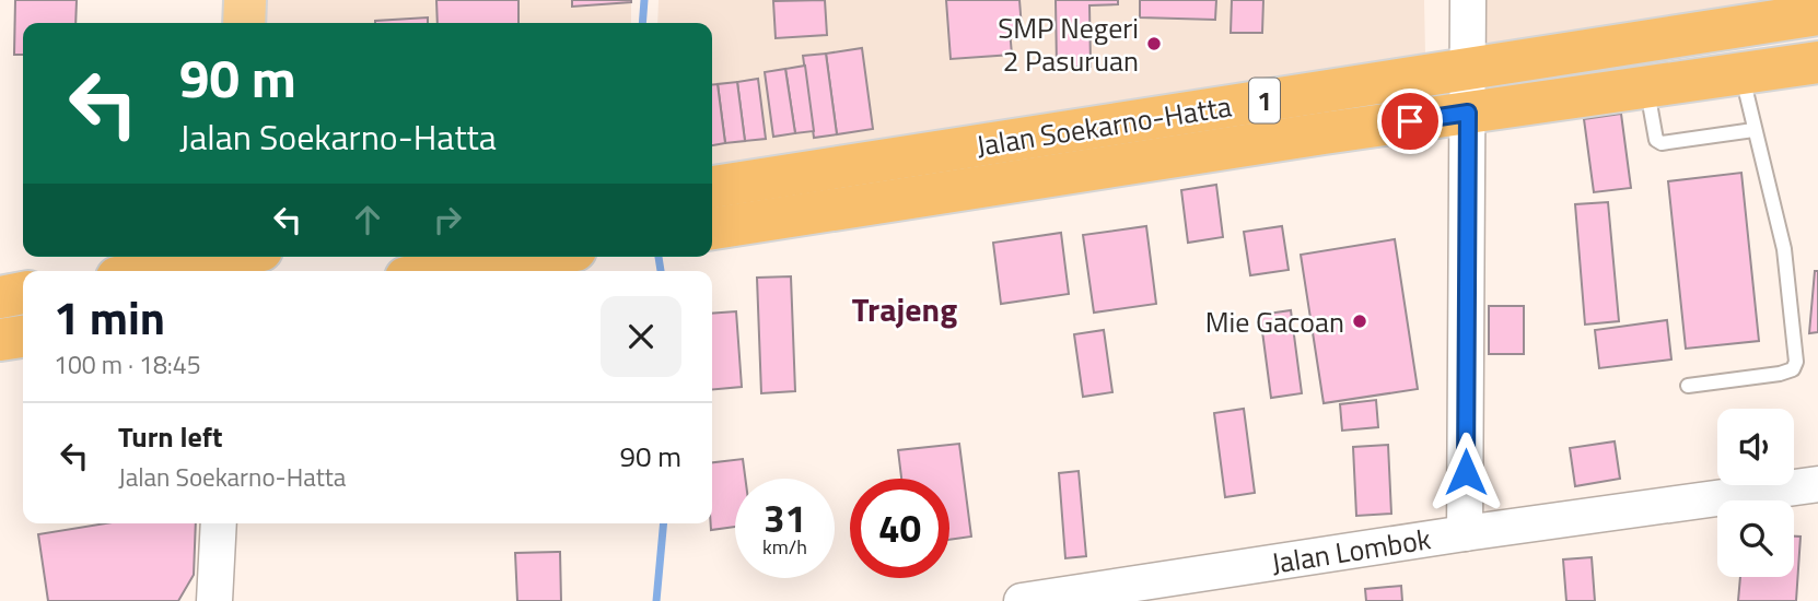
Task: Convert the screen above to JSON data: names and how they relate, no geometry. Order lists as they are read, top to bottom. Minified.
{"streets":{"highway":["1","Jalan Soekarno-Hatta"],"street":["Jalan Lombok"]},"districts":["Trajeng"],"places":["SMP Negeri 2 Pasuruan","Mie Gacoan"],"page":{"turn":["90 m","Jalan Soekarno-Hatta"],"heading":["1 min","100 m · 18:45"],"list":[{"name":"Turn left","note":"Jalan Soekarno-Hatta","value":"90 m"}],"speed":"31 km/h","limit":"40"}}
